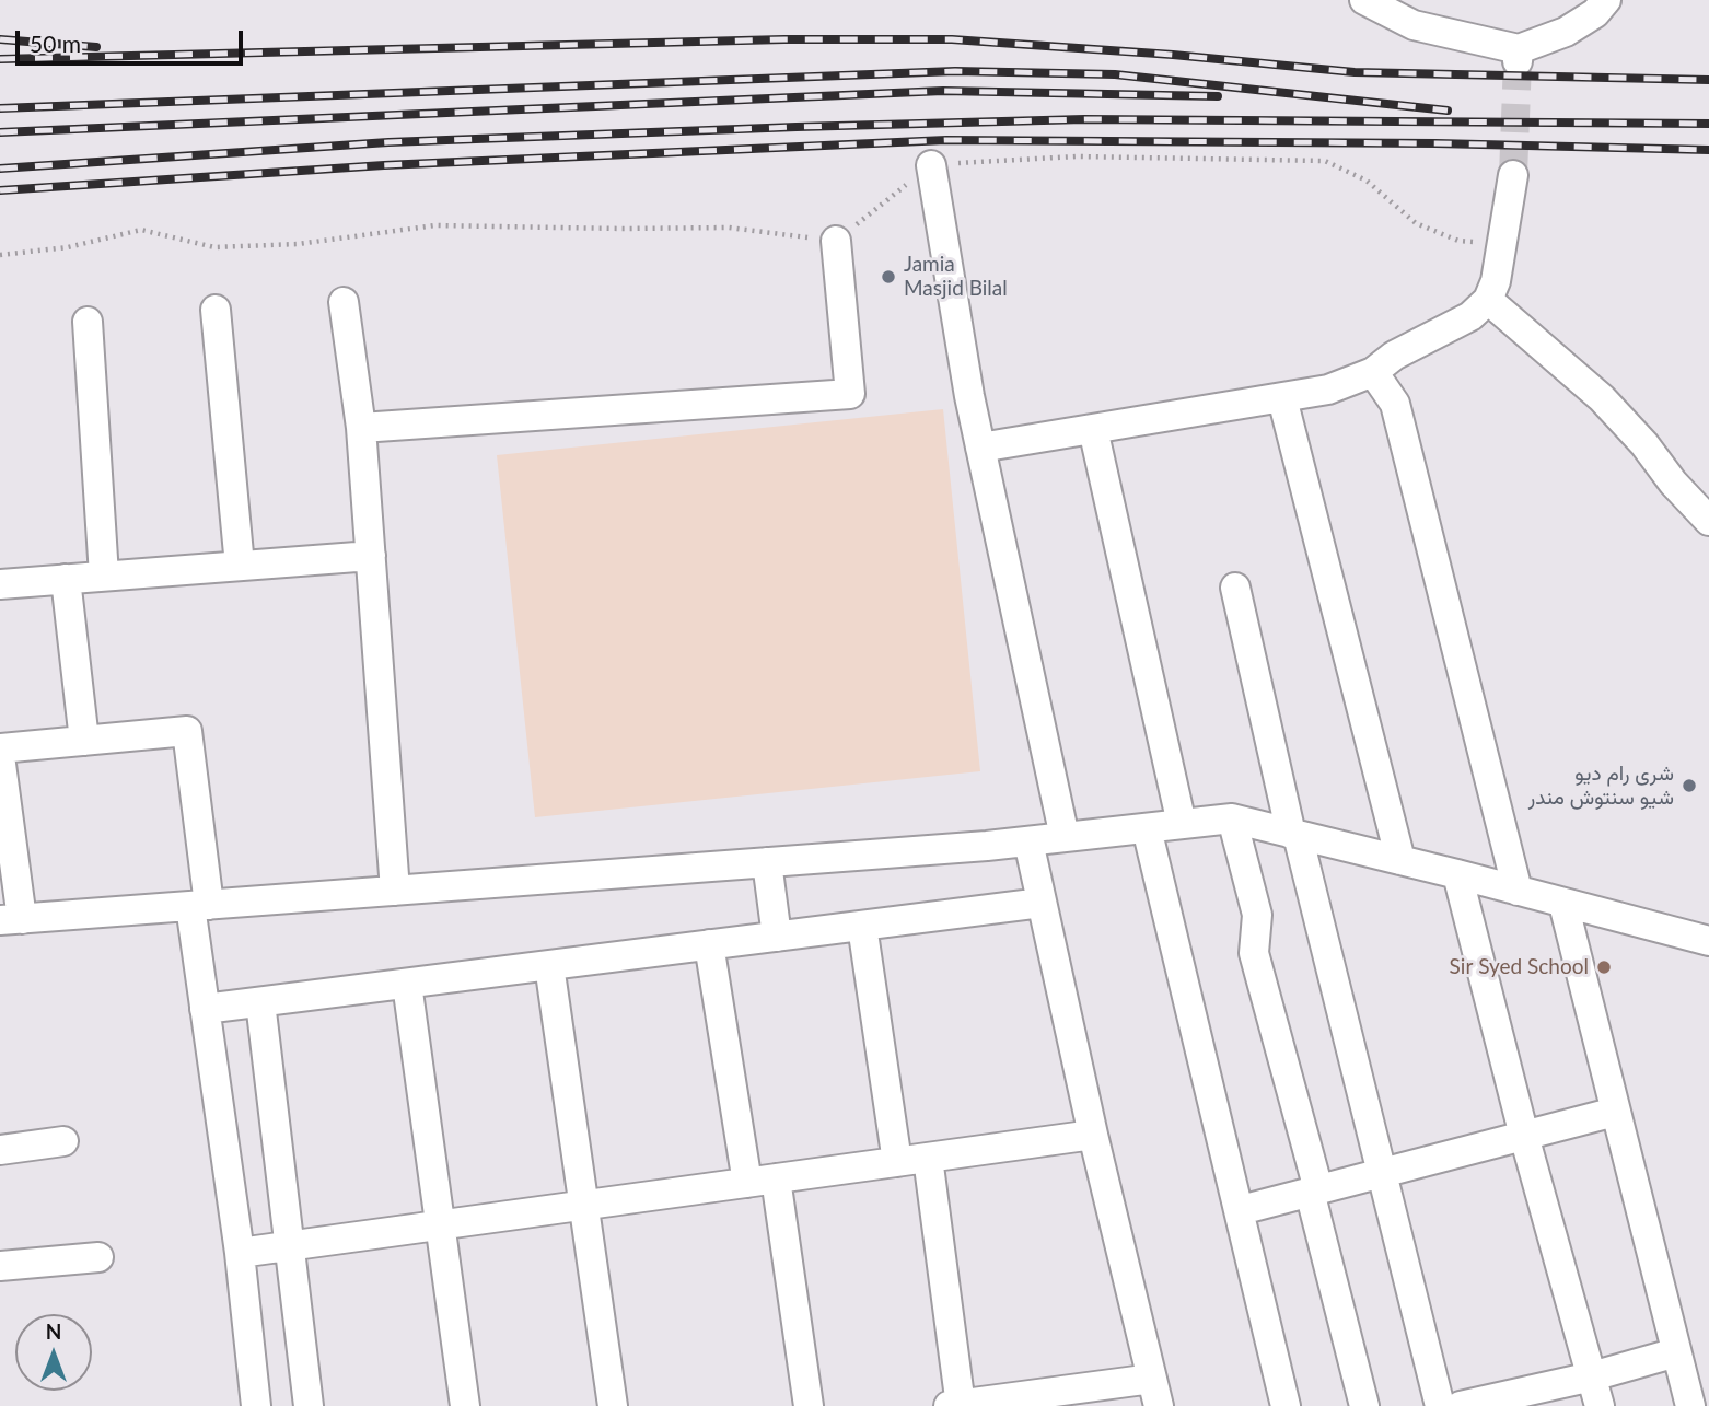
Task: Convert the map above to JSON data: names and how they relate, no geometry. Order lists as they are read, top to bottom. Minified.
{"places":["Jamia Masjid Bilal","شری رام دیو شیو سنتوش مندر","Sir Syed School"],"scale_bar":"50 m","north":"top"}
